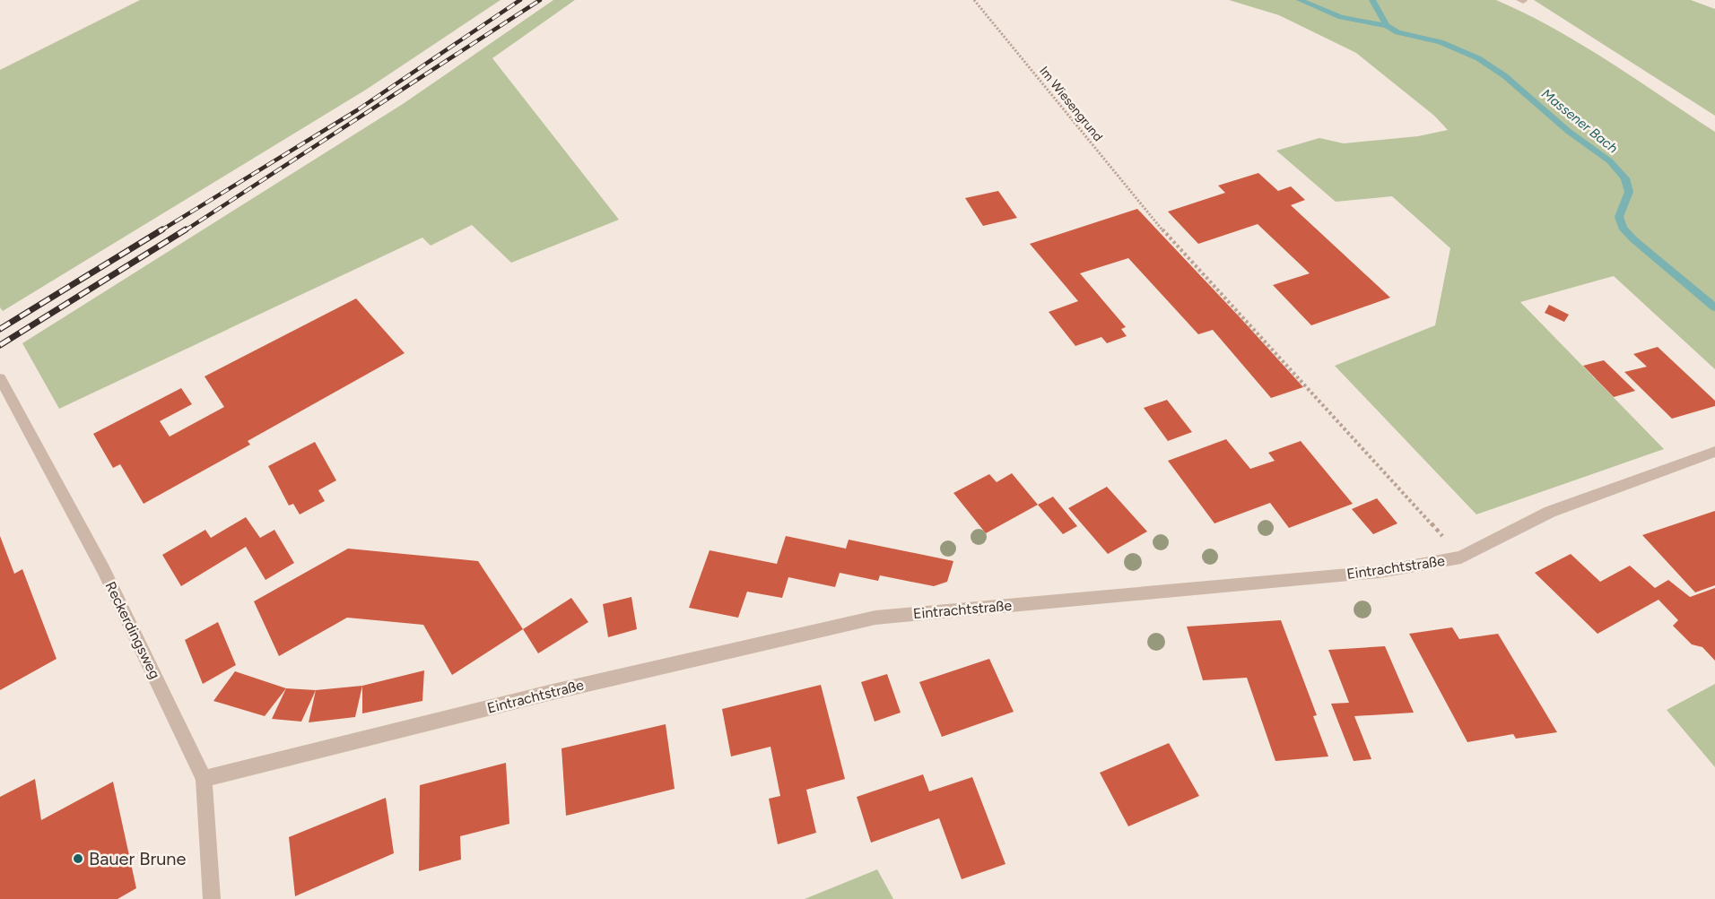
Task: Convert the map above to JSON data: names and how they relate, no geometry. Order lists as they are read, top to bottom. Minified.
{"streets":{"street":["Eintrachtstraße","Reckerdingsweg"],"path":["Im Wiesengrund"]},"crossings":[["Im Wiesengrund","Eintrachtstraße"],["Eintrachtstraße","Reckerdingsweg"]],"water":["Massener Bach"],"places":["Bauer Brune"]}
